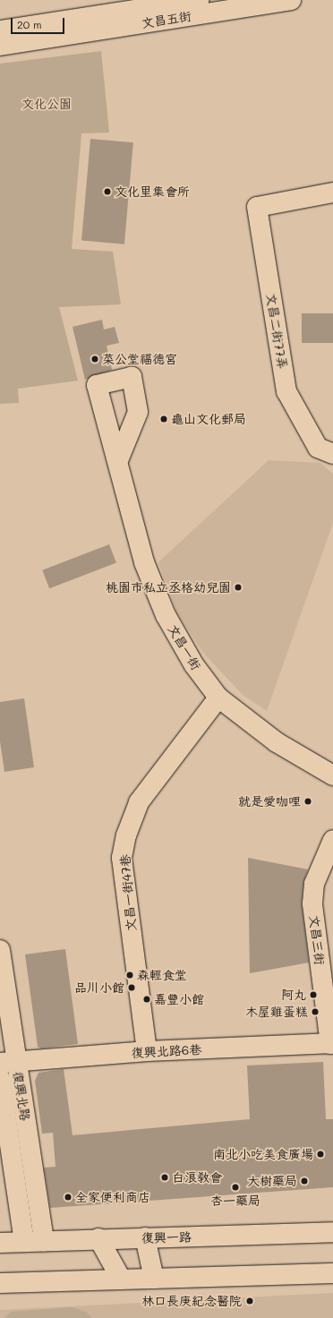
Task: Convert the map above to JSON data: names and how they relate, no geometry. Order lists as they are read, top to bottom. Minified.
{"streets":{"street":["文昌五街","文昌二街77弄","文昌一街","文昌一街47巷","文昌三街","復興北路6巷","復興北路","復興一路"]},"crossings":[["文昌一街","文昌一街47巷"],["文昌一街47巷","復興北路6巷"],["文昌三街","復興北路6巷"],["復興北路6巷","復興北路"],["復興北路","復興一路"]],"parks":["文化公園"],"places":["文化里集會所","菜公堂福德宮","龜山文化郵局","桃園市私立丞格幼兒園","就是愛咖哩","森輕食堂","品川小館","阿丸","嘉豐小館","木屋雞蛋糕","南北小吃美食廣場","白浪教會","大樹藥局","杏一藥局","全家便利商店","林口長庚紀念醫院"],"scale_bar":"20 m"}
